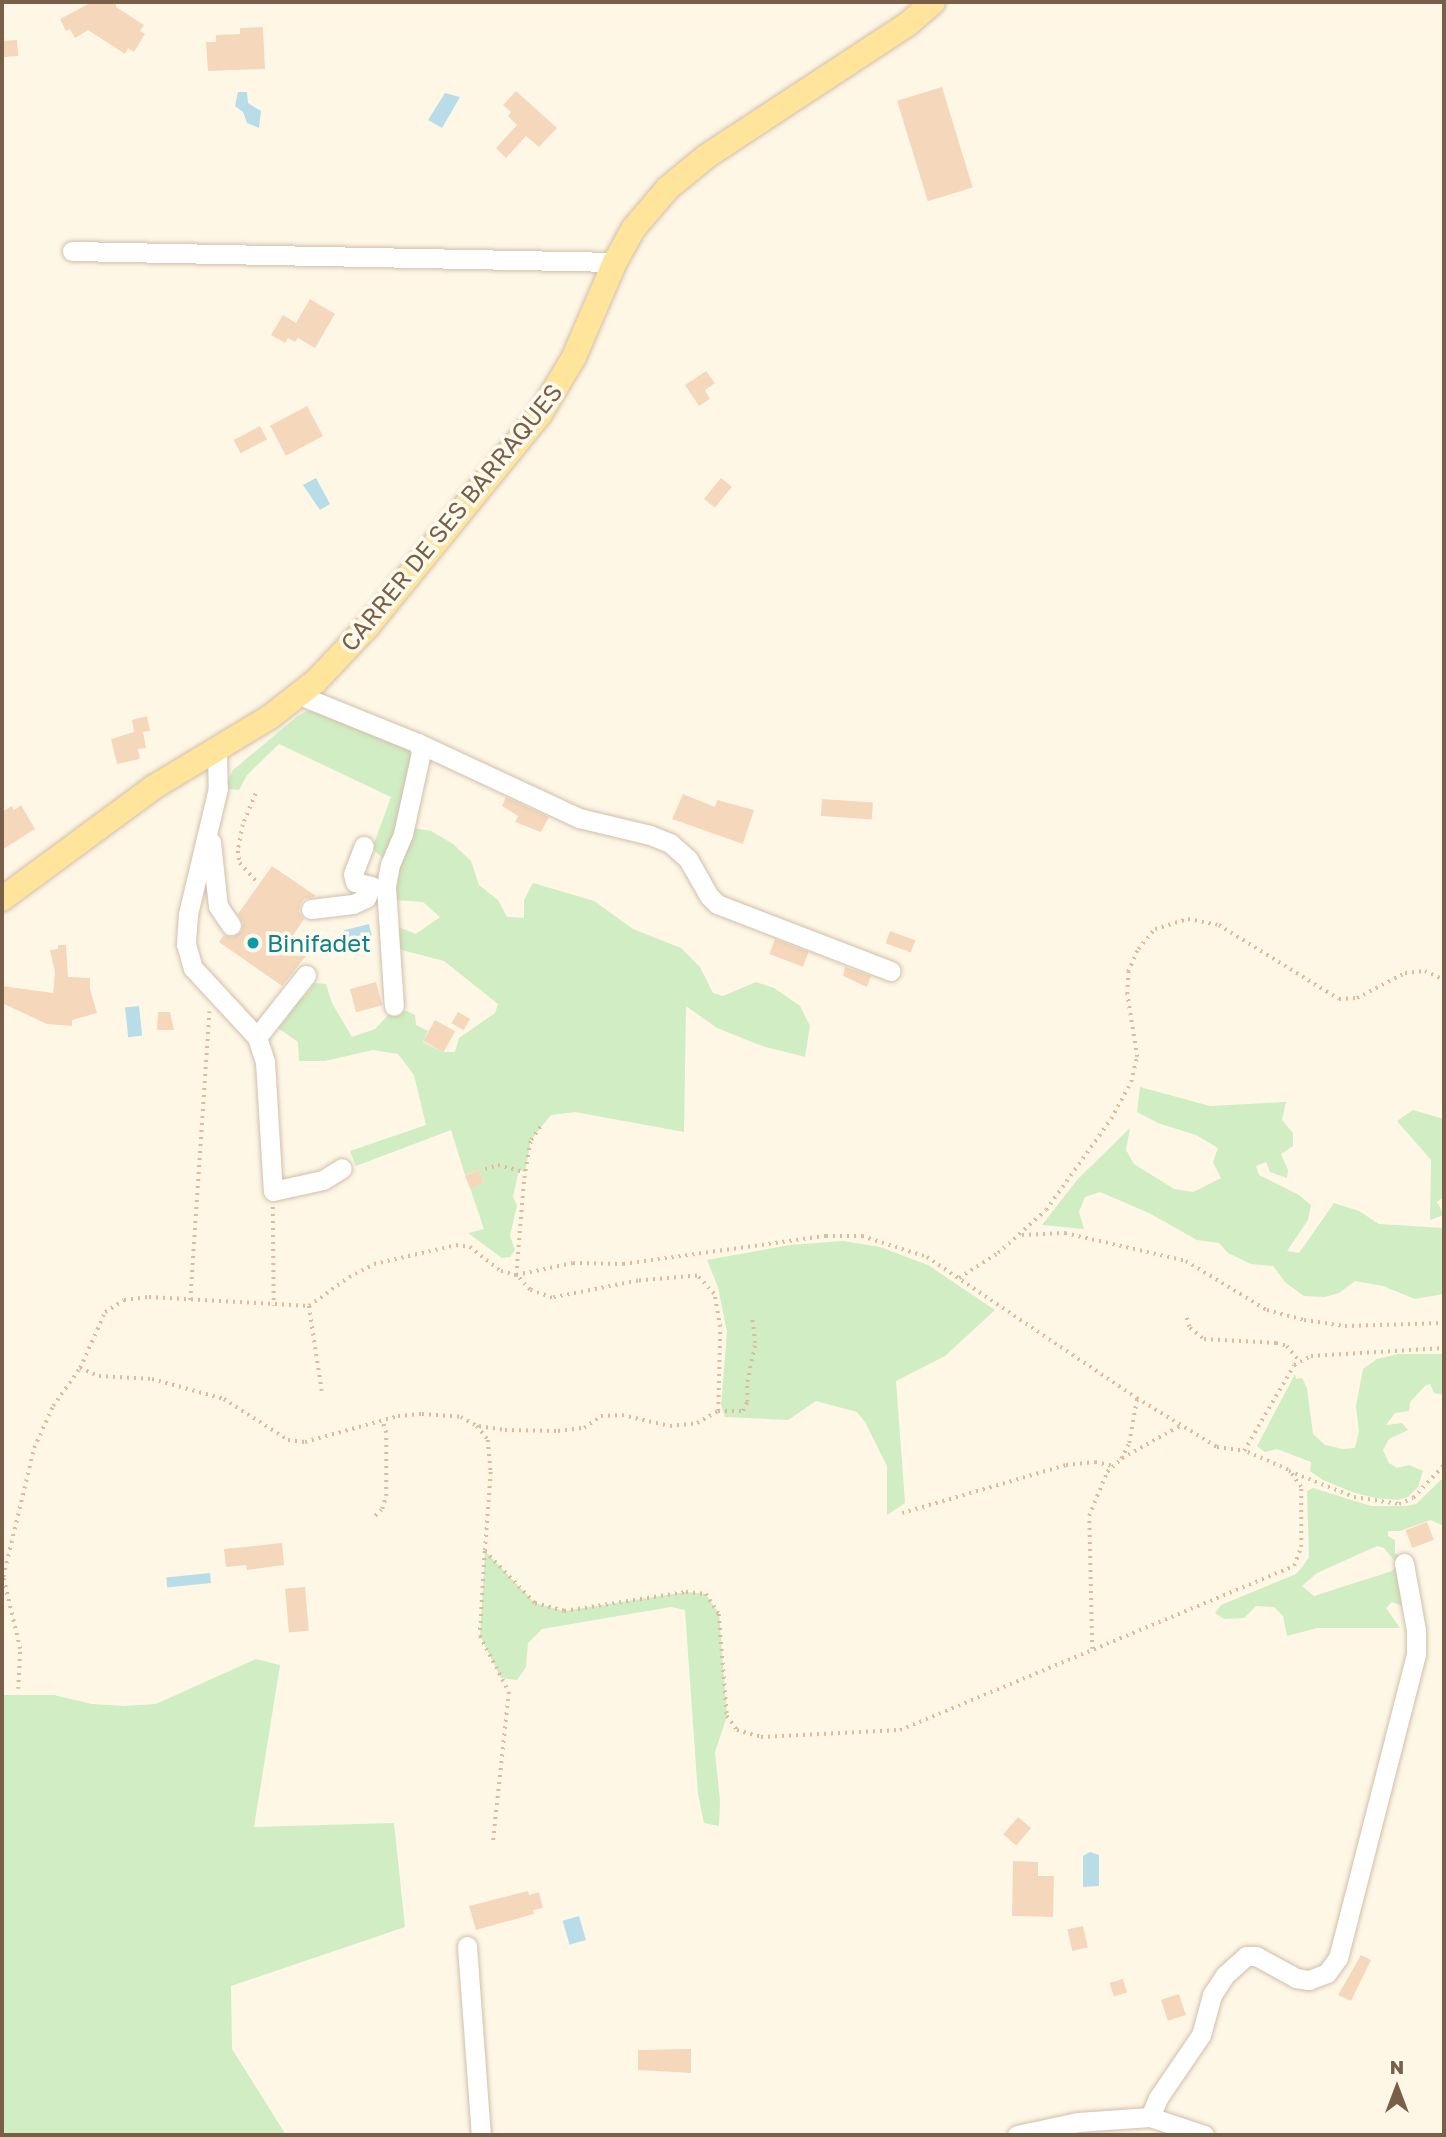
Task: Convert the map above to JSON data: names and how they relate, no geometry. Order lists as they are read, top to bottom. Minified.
{"streets":{"main road":["CARRER DE SES BARRAQUES"]},"places":["Binifadet"],"north":"top"}
